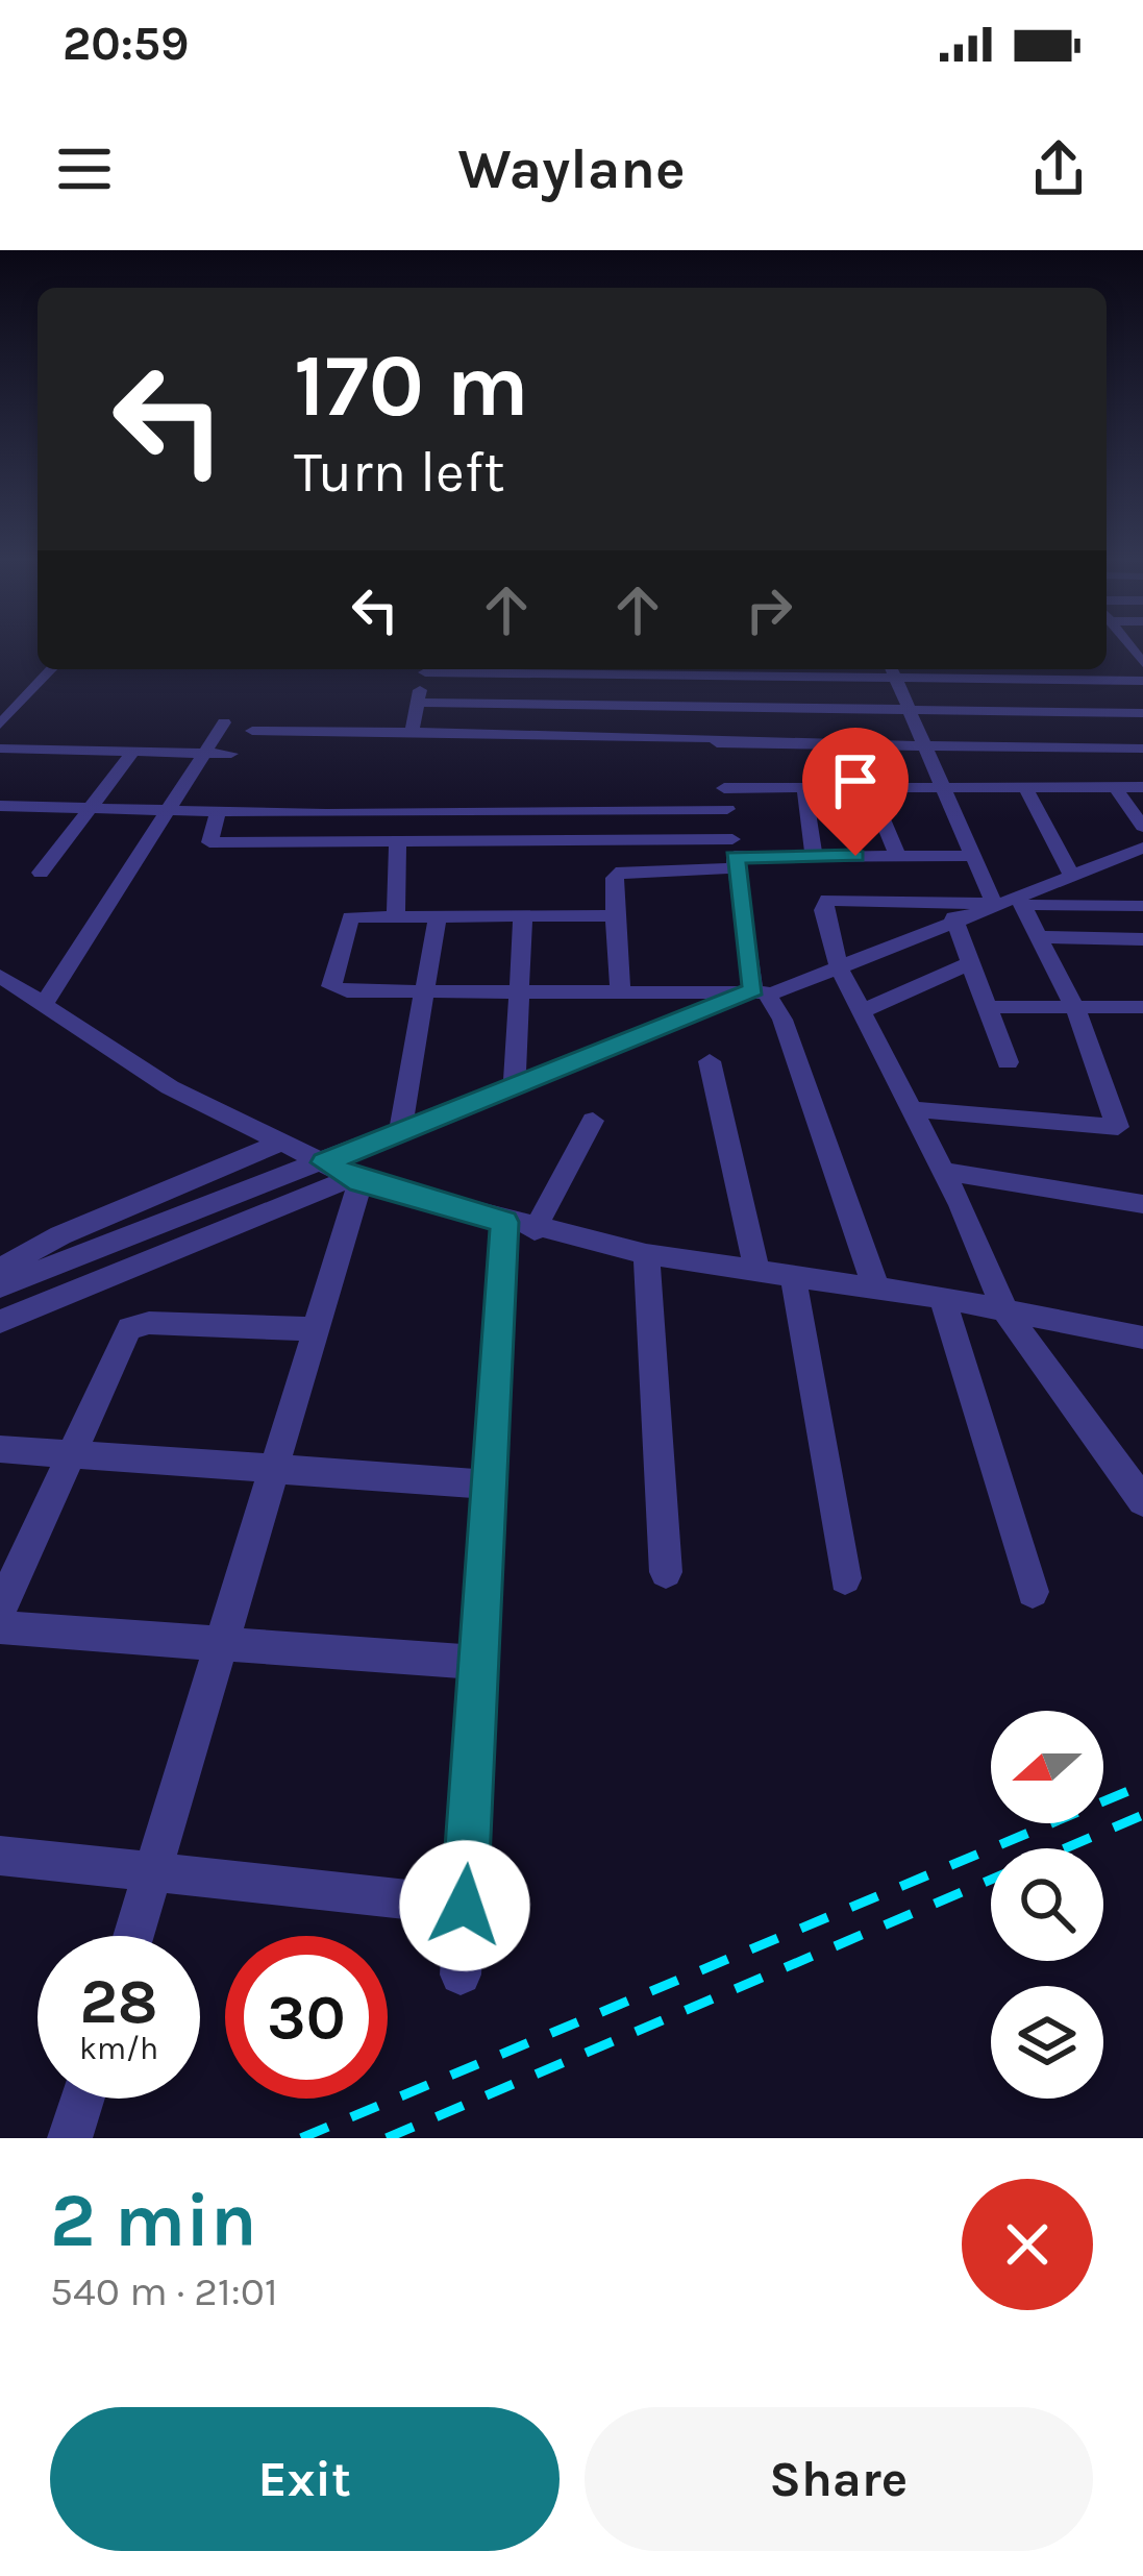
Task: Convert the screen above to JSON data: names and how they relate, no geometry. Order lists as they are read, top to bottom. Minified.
{"north":"left","page":{"status":"20:59","header":"Waylane","turn":["170 m","Turn left"],"speed":"28 km/h","limit":"30","heading":["2 min","540 m · 21:01"],"buttons":["Exit","Share"]}}
